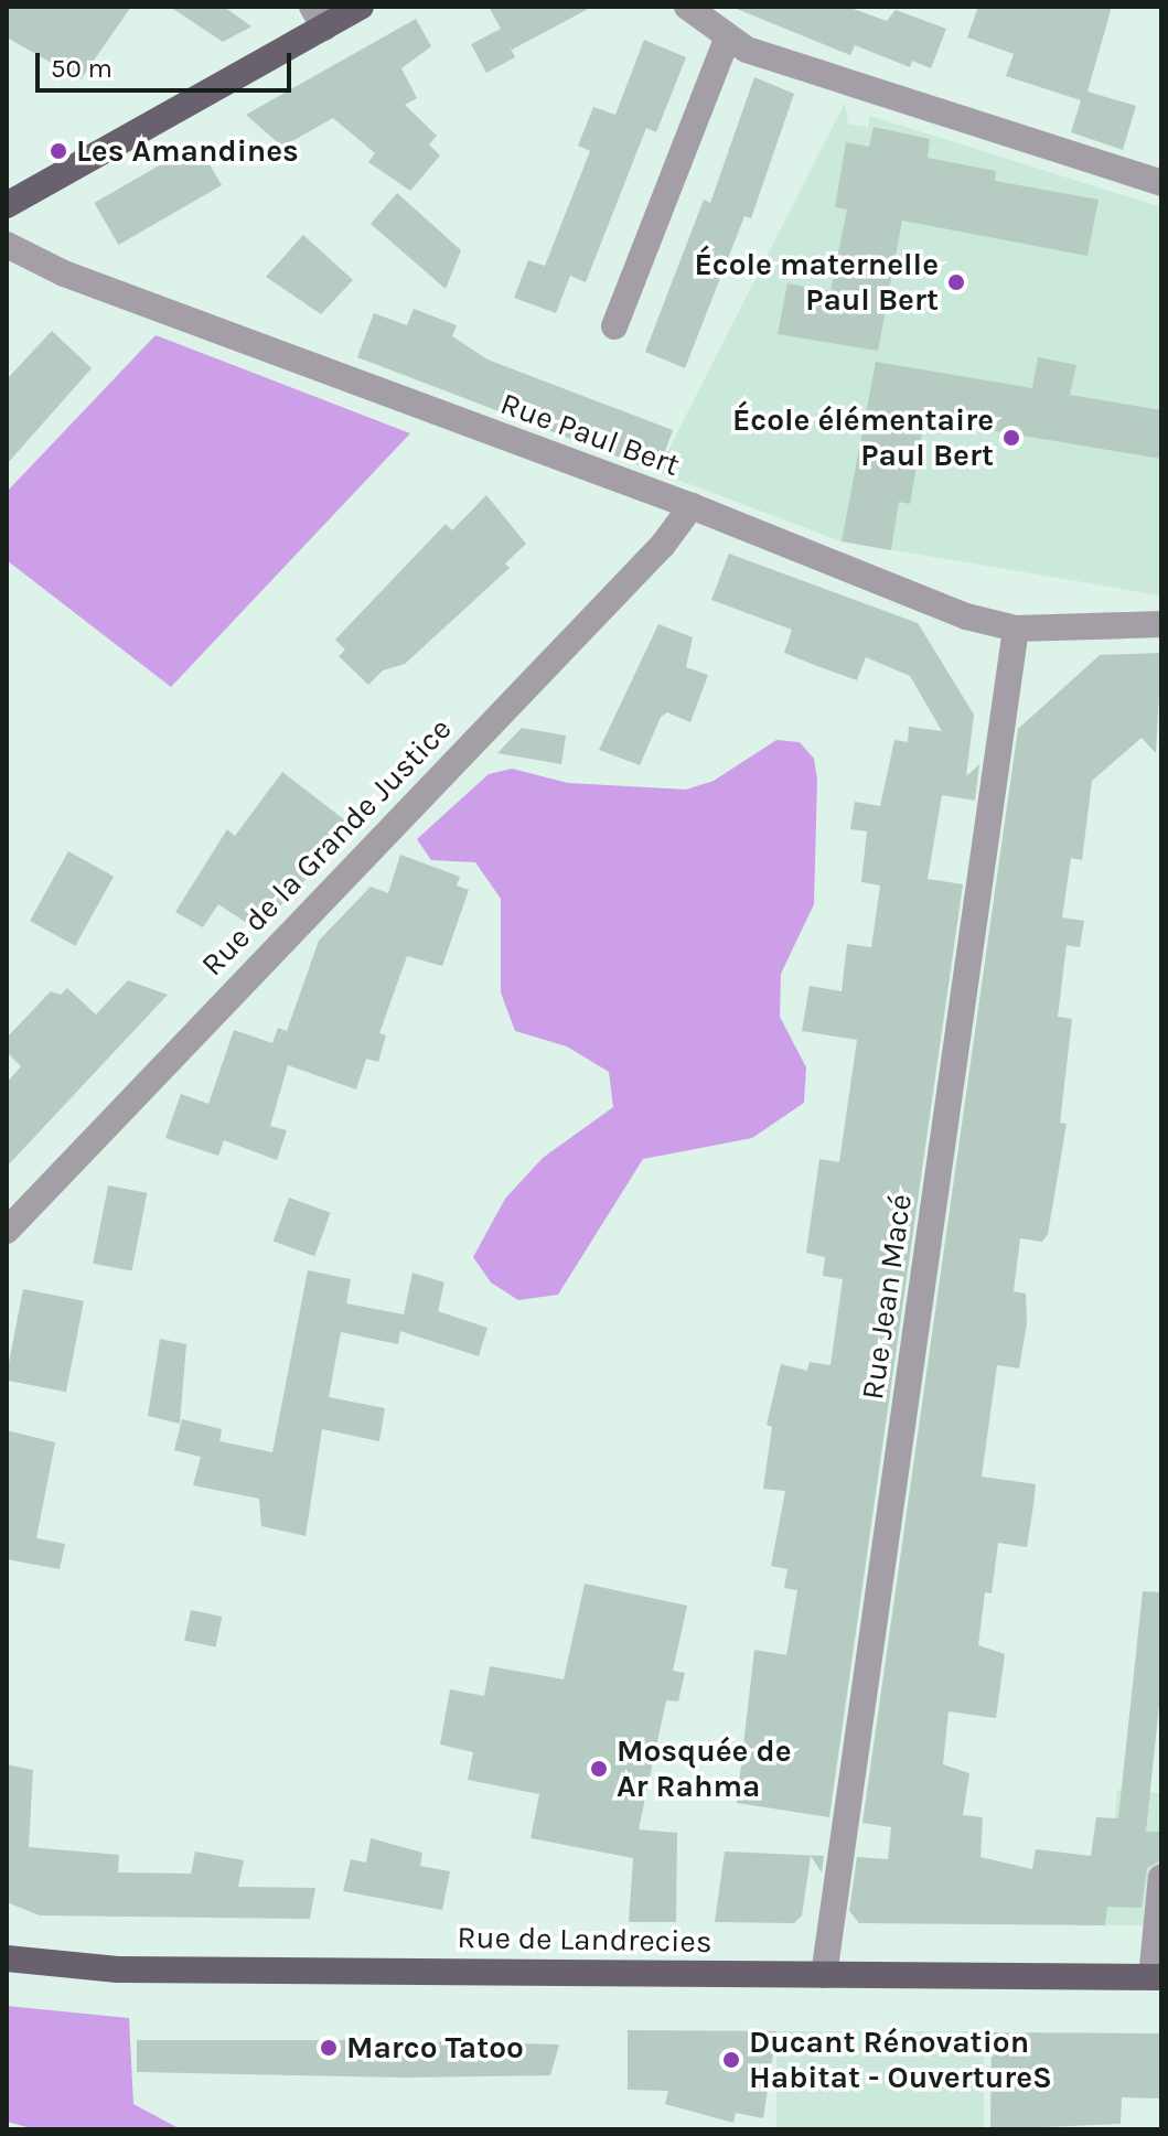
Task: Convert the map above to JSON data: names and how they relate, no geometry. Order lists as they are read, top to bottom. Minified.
{"streets":{"main road":["Rue de Landrecies"],"street":["Rue Paul Bert","Rue de la Grande Justice","Rue Jean Macé"]},"crossings":[["Rue Paul Bert","Rue de la Grande Justice"],["Rue Paul Bert","Rue Jean Macé"],["Rue Jean Macé","Rue de Landrecies"]],"places":["Les Amandines","École maternelle Paul Bert","École élémentaire Paul Bert","Mosquée de Ar Rahma","Marco Tatoo","Ducant Rénovation Habitat - OuvertureS"],"scale_bar":"50 m"}
